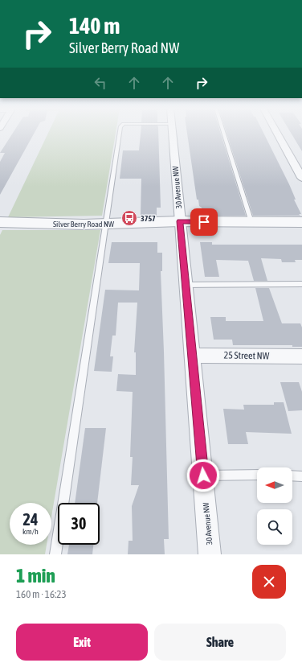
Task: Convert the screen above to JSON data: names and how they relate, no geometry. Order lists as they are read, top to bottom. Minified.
{"streets":{"street":["30 Avenue NW","Silver Berry Road NW","25 Street NW"]},"crossings":[["30 Avenue NW","Silver Berry Road NW"],["30 Avenue NW","25 Street NW"]],"places":{"bus stop":["3757"]},"north":"left","page":{"turn":["140 m","Silver Berry Road NW"],"speed":"24 km/h","limit":"30","heading":["1 min","160 m · 16:23"],"buttons":["Exit","Share"]}}
